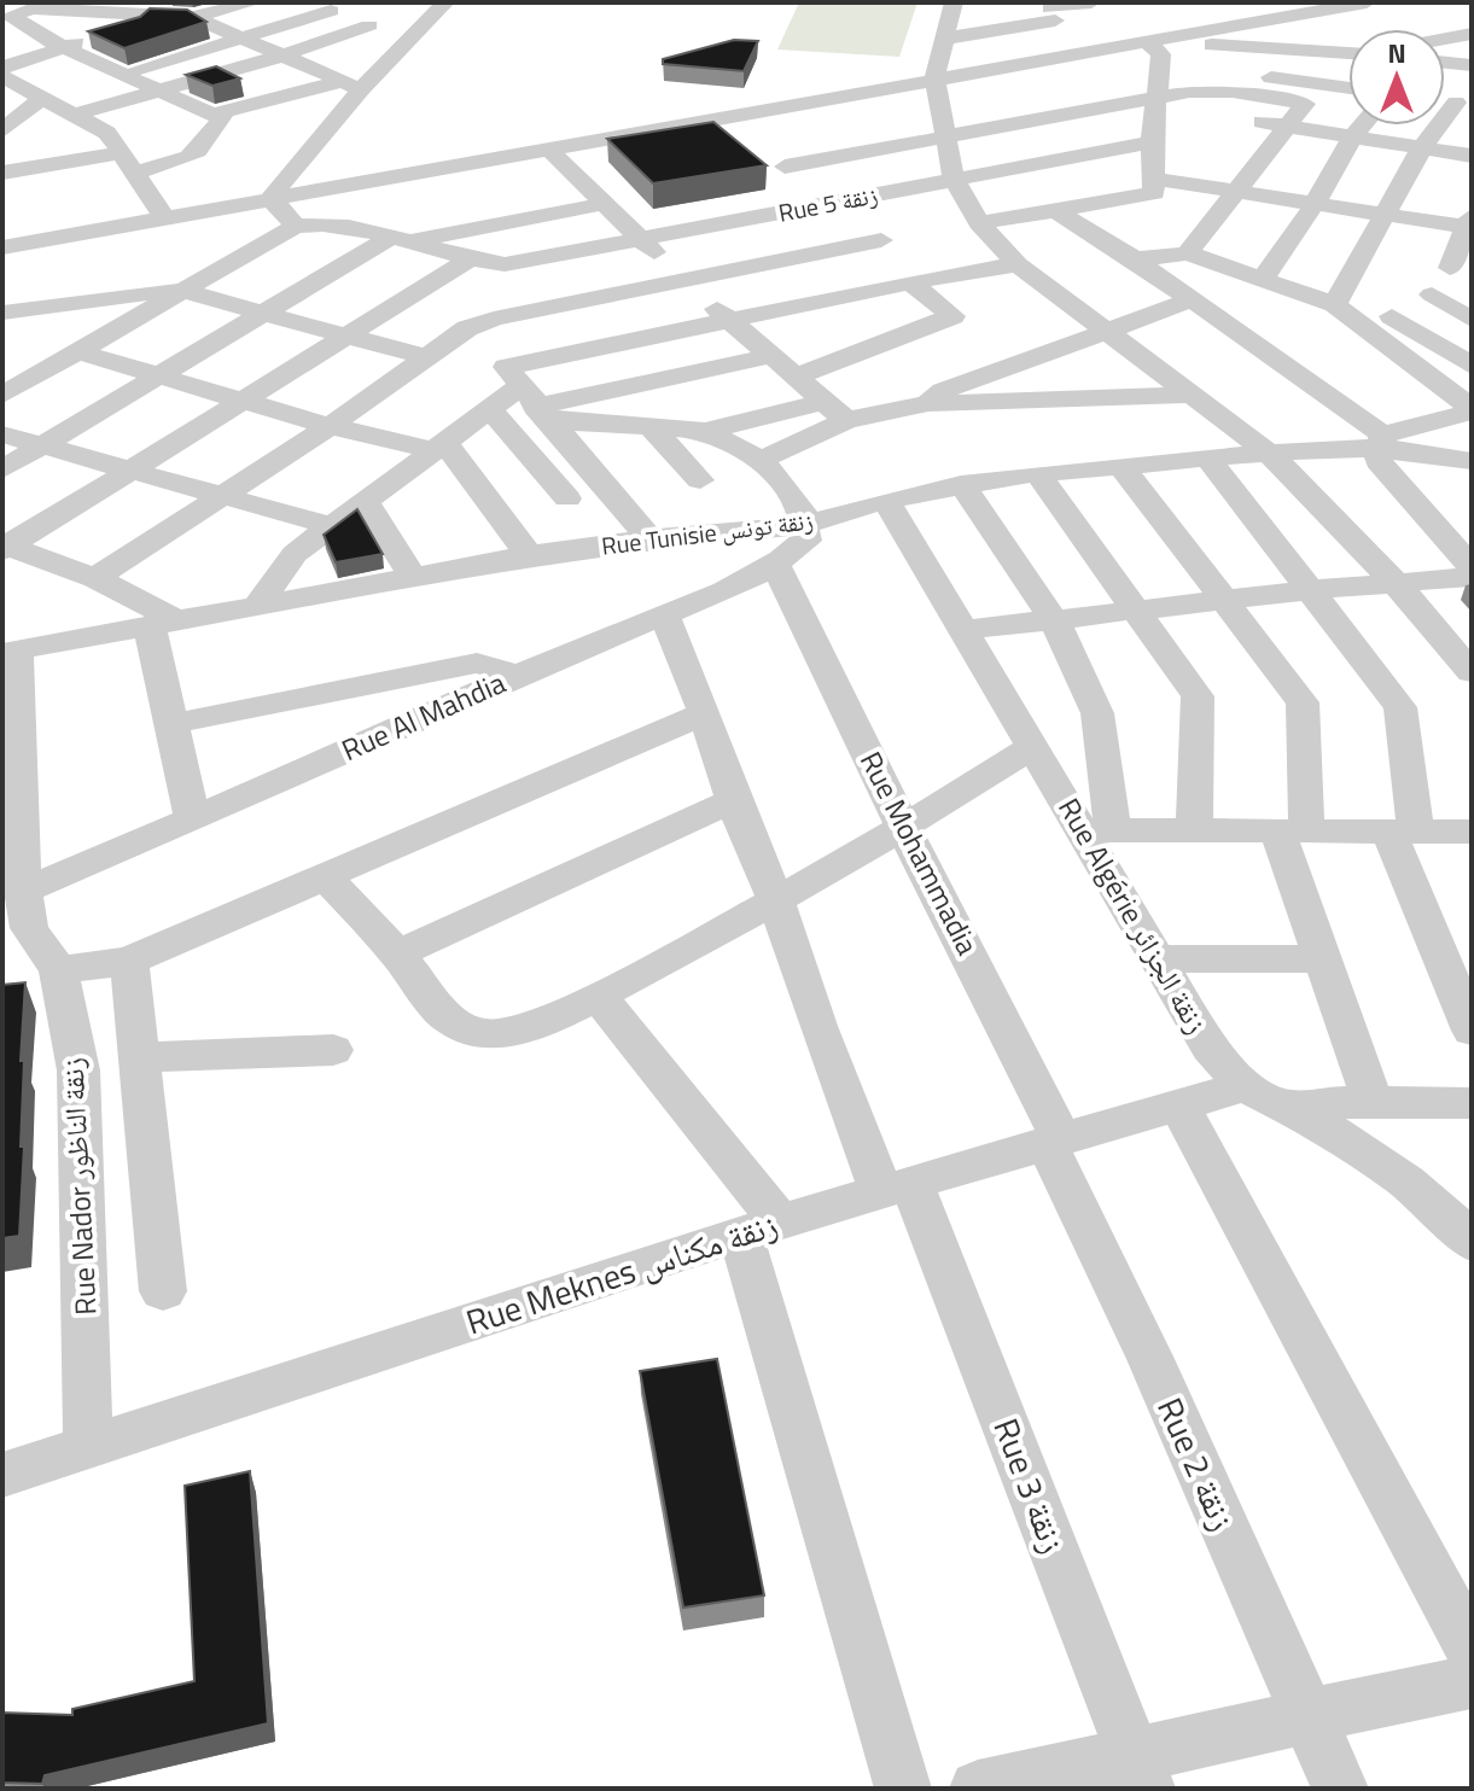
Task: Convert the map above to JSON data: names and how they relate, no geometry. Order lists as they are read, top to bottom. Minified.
{"streets":{"street":["Rue 5 زنقة","Rue Tunisie زنقة تونس","Rue Al Mahdia","Rue Mohammadia","Rue Algérie زنقة الجزائر","Rue Nador زنقة الناظور","Rue Meknes زنقة مكناس","Rue 2 زنقة","Rue 3 زنقة"]},"crossings":[["Rue Tunisie زنقة تونس","Rue Al Mahdia"],["Rue Tunisie زنقة تونس","Rue Algérie زنقة الجزائر"],["Rue Tunisie زنقة تونس","Rue Nador زنقة الناظور"],["Rue Al Mahdia","Rue Mohammadia"],["Rue Al Mahdia","Rue Nador زنقة الناظور"],["Rue Al Mahdia","Rue 3 زنقة"],["Rue Mohammadia","Rue Meknes زنقة مكناس"],["Rue Mohammadia","Rue 2 زنقة"],["Rue Algérie زنقة الجزائر","Rue Meknes زنقة مكناس"],["Rue Nador زنقة الناظور","Rue Meknes زنقة مكناس"],["Rue Meknes زنقة مكناس","Rue 2 زنقة"],["Rue Meknes زنقة مكناس","Rue 3 زنقة"]],"north":"top"}
